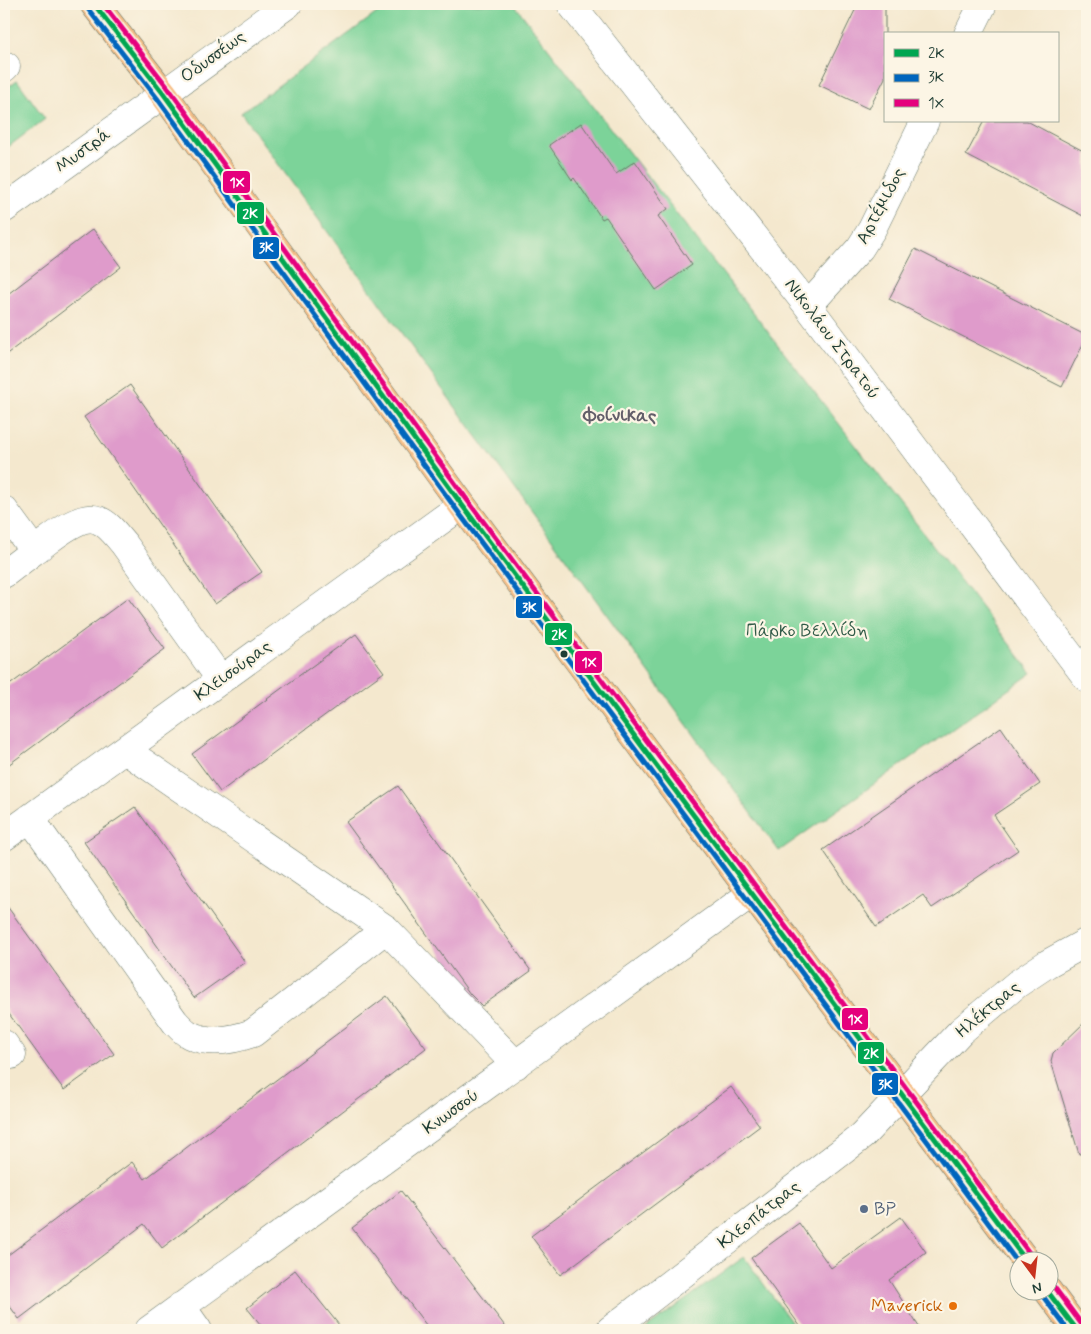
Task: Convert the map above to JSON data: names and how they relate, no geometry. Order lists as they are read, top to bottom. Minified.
{"streets":{"street":["Οδυσσέως","Μυστρά","Αρτέμιδος","Νικολάου Στρατού","Κλεισούρας","Ηλέκτρας","Κνωσσού","Κλεοπάτρας"]},"crossings":[["Οδυσσέως","Μυστρά"],["Αρτέμιδος","Νικολάου Στρατού"],["Ηλέκτρας","Κλεοπάτρας"]],"districts":["Φοίνικας"],"parks":["Πάρκο Βελλίδη"],"places":["BP","Maverick"],"lines":["transit line 2Κ","transit line 1Χ","transit line 3Κ"],"legend":["2Κ","3Κ","1Χ"],"north":"bottom"}
